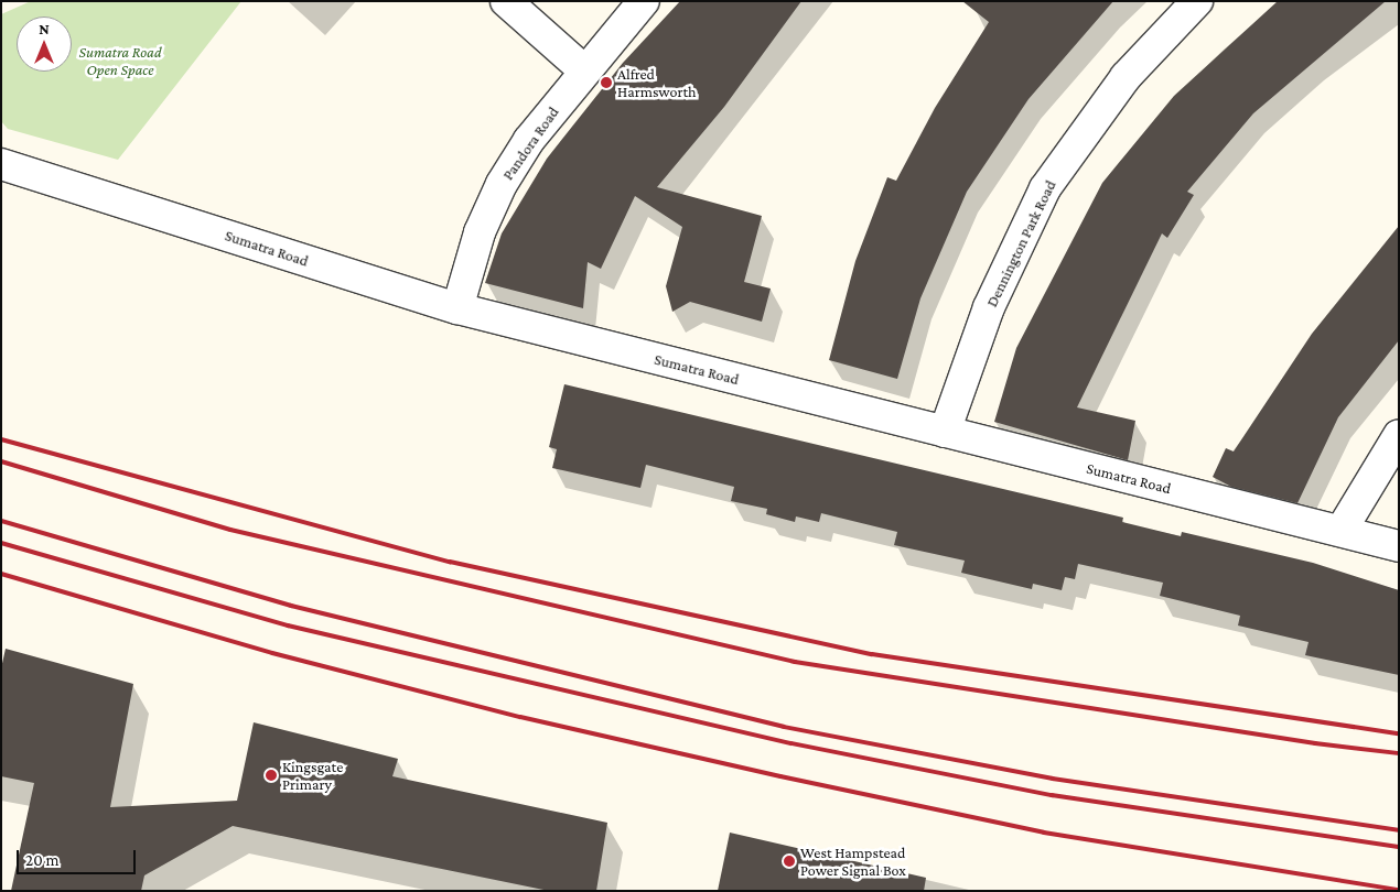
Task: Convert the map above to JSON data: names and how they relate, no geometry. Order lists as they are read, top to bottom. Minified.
{"streets":{"street":["Pandora Road","Dennington Park Road","Sumatra Road"]},"crossings":[["Pandora Road","Sumatra Road"],["Dennington Park Road","Sumatra Road"]],"parks":["Sumatra Road Open Space"],"places":["Alfred Harmsworth","Kingsgate Primary","West Hampstead Power Signal Box"],"scale_bar":"20 m","north":"top"}
